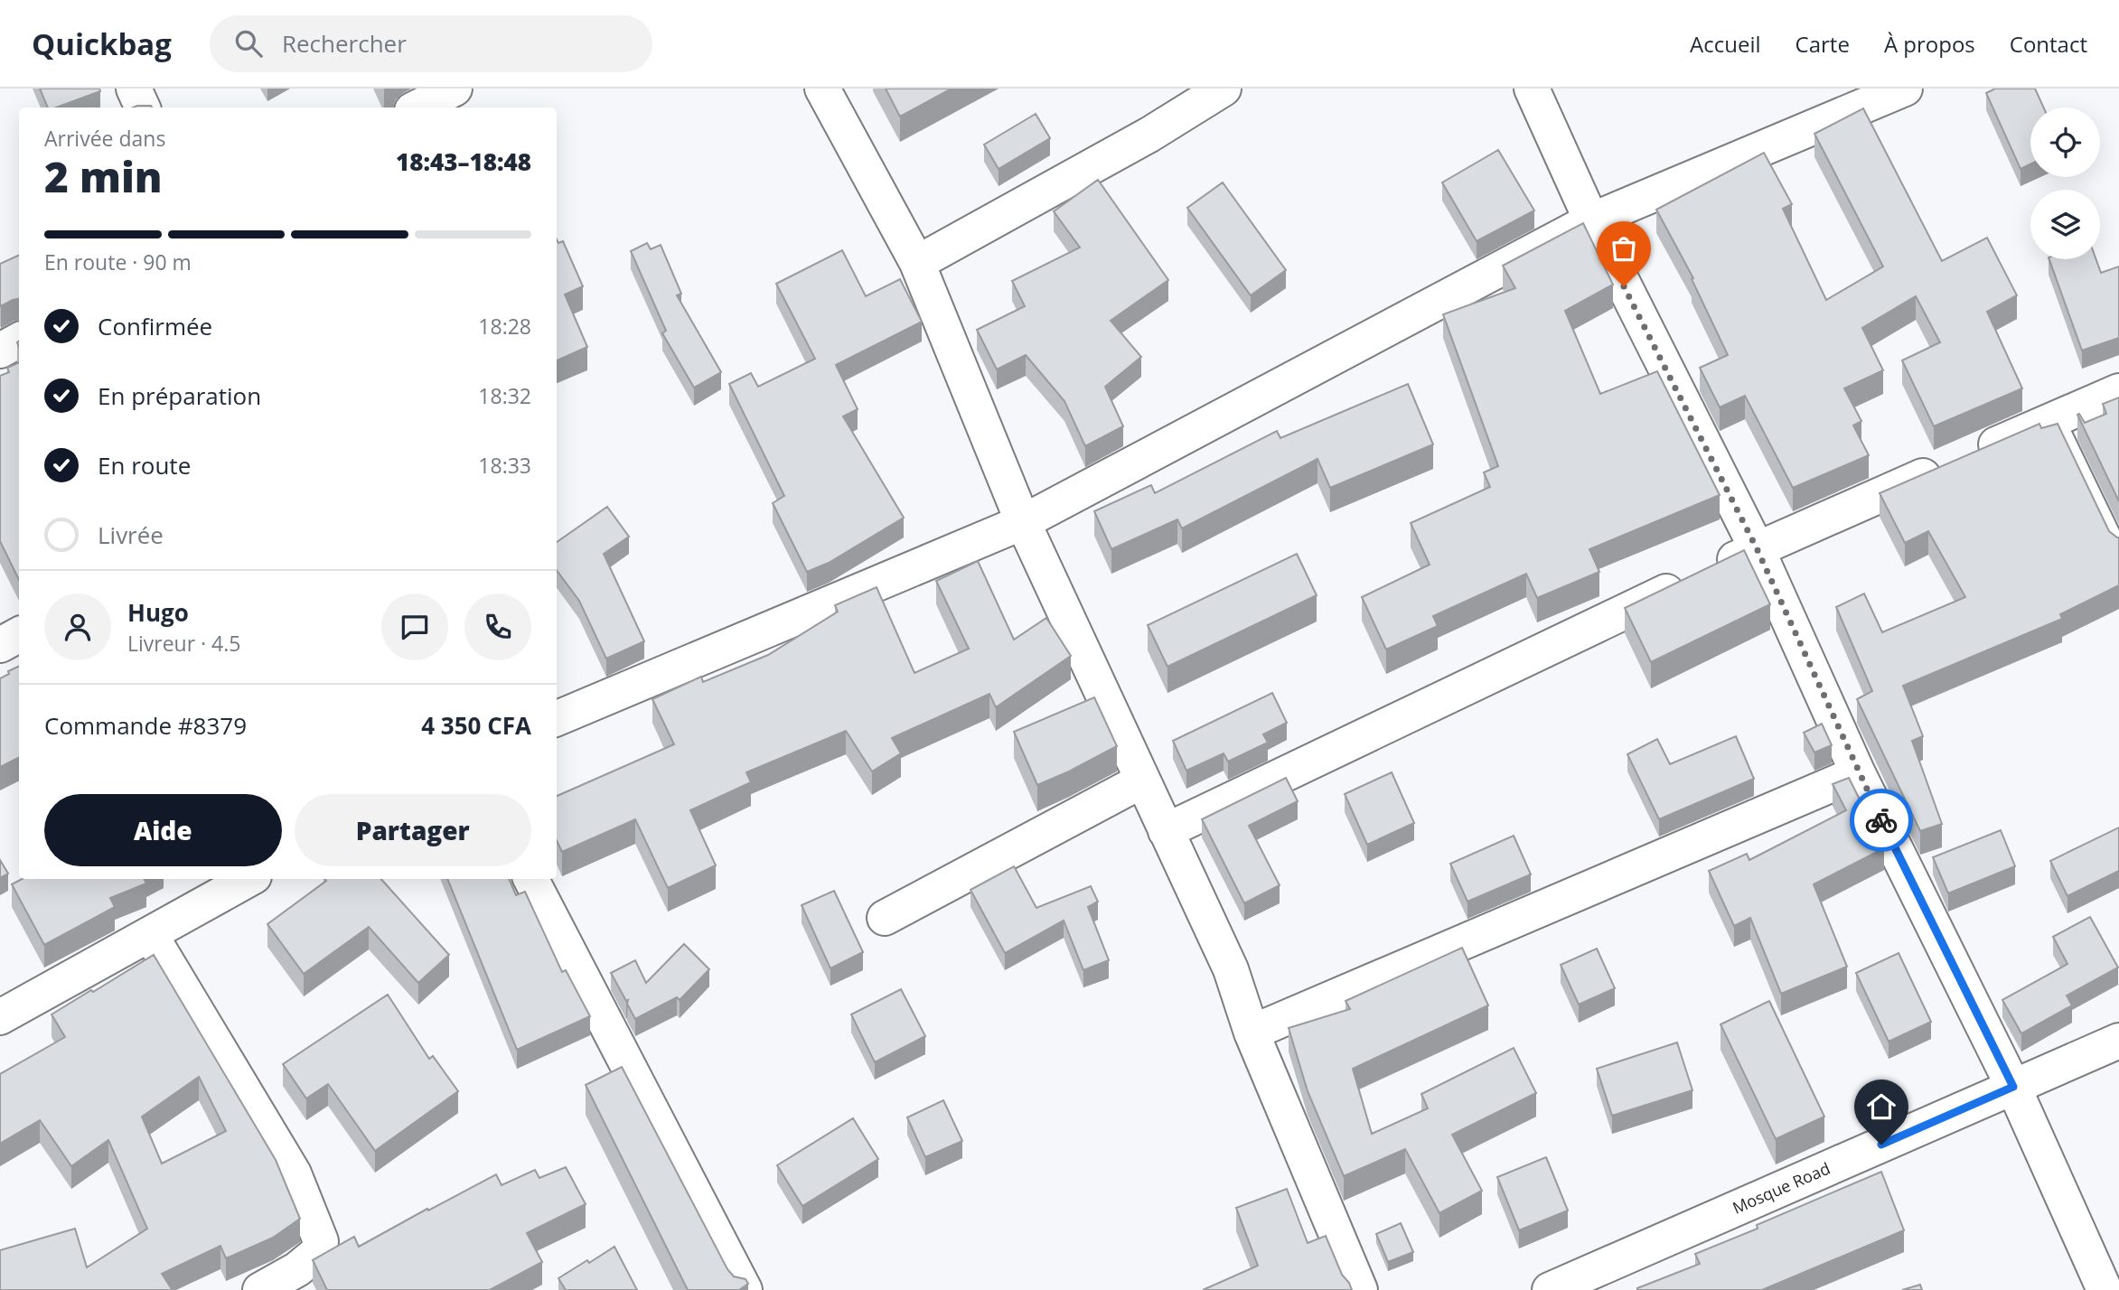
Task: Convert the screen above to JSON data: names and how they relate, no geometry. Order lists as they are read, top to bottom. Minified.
{"streets":{"street":["Mosque Road"]},"page":{"header":"Quickbag","search":"Rechercher","nav":["Accueil","Carte","À propos","Contact"],"heading":["2 min","Arrivée dans","18:43–18:48"],"panel":["Hugo","Livreur · 4.5","Commande #8379","4 350 CFA"],"bar":"En route · 90 m","list":[["Confirmée","18:28"],["En préparation","18:32"],["En route","18:33"],"Livrée"],"buttons":["Aide","Partager"]}}
